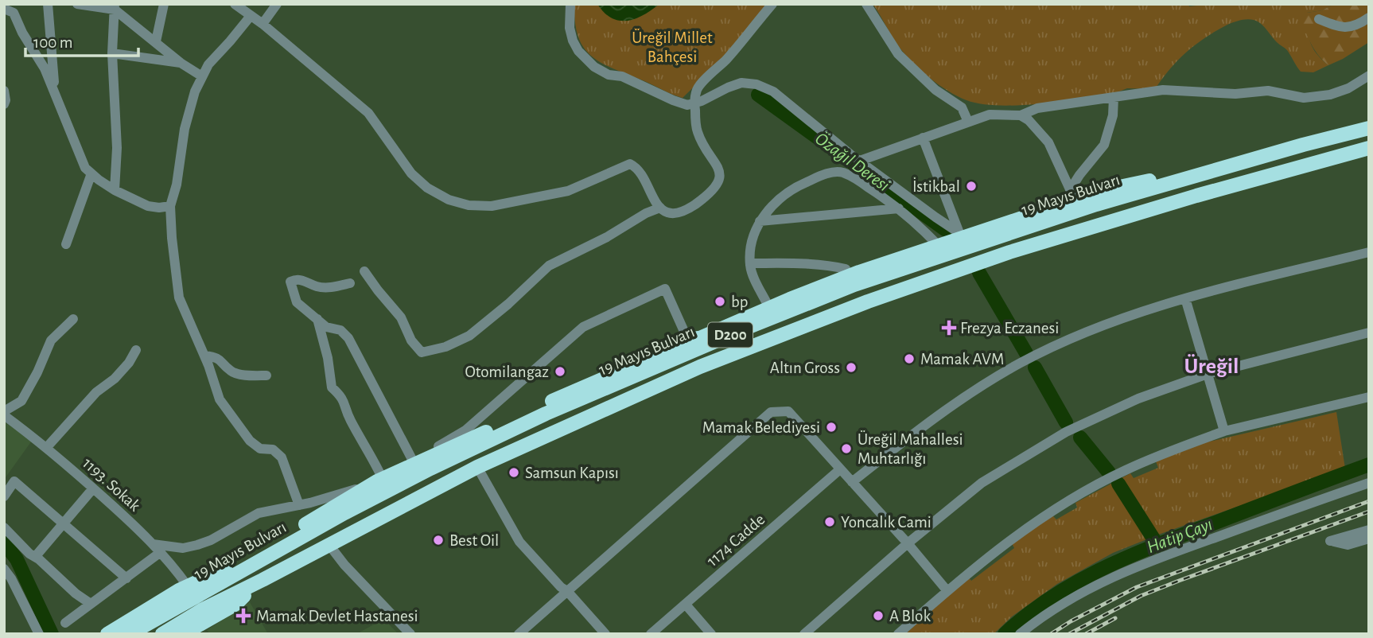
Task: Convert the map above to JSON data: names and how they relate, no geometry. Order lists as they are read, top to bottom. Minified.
{"streets":{"highway":["19 Mayıs Bulvarı","D200"],"street":["1193. Sokak","1174 Cadde"]},"districts":["Üreğil"],"water":["Özağıl Deresi","Hatip Çayı"],"parks":["Üreğil Millet Bahçesi"],"places":{"other":["İstikbal","bp","Mamak AVM","Altın Gross","Otomilangaz","Mamak Belediyesi","Üreğil Mahallesi Muhtarlığı","Samsun Kapısı","Yoncalık Cami","Best Oil","A Blok"],"health":["Frezya Eczanesi","Mamak Devlet Hastanesi"]},"scale_bar":"100 m"}
